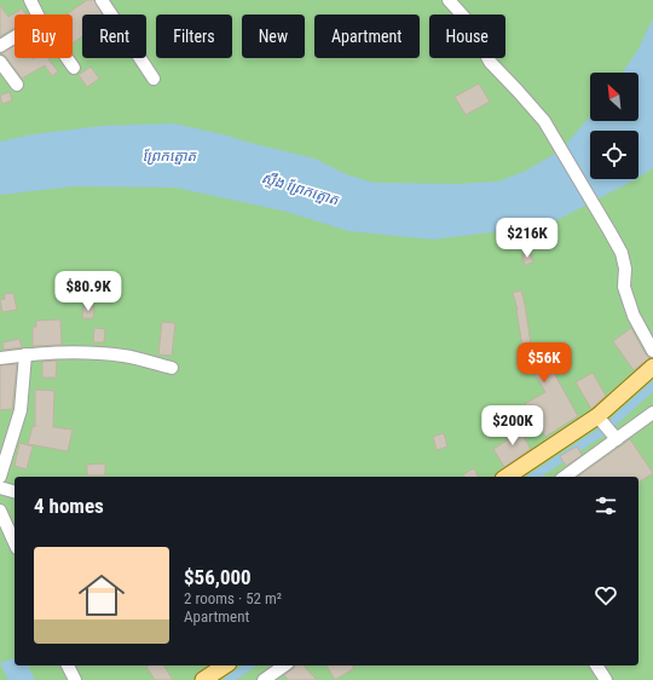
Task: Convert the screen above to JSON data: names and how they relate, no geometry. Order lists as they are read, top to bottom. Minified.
{"water":["ព្រែកត្នោត","ស្ទឹង ព្រែកត្នោត"],"north":"top left","page":{"chip":["Buy","Rent","Filters","New","Apartment","House"],"price":["$216K","$80.9K","$56K","$200K"],"heading":"4 homes","list":[{"name":"$56,000","note":"2 rooms · 52 m² · Apartment"}]}}
